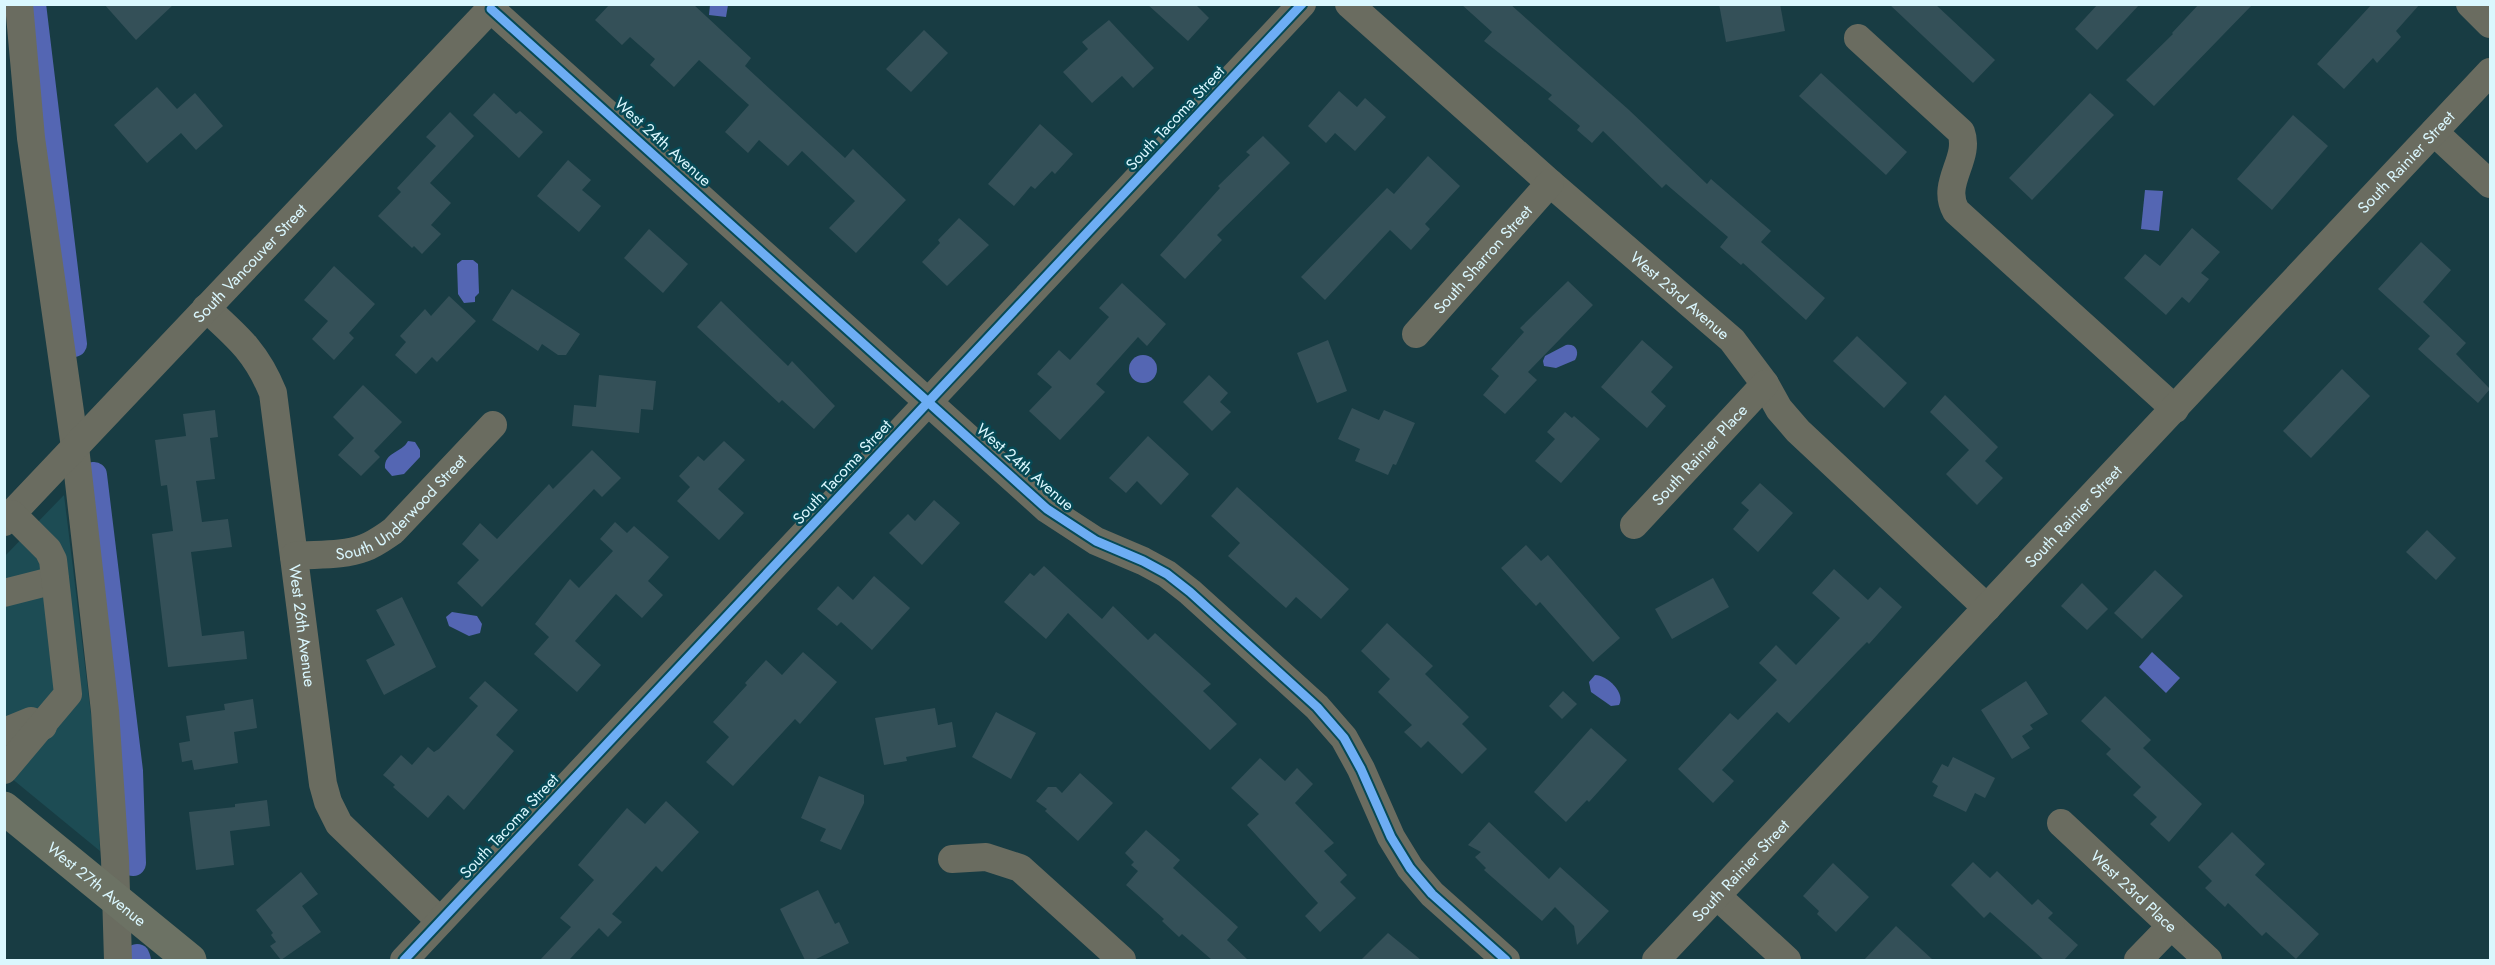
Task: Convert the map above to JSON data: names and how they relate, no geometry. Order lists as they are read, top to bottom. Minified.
{"streets":{"main road":["West 27th Avenue"],"street":["South Tacoma Street","West 24th Avenue","South Rainier Street","South Sharron Street","South Vancouver Street","West 23rd Avenue","South Rainier Place","South Underwood Street","West 26th Avenue","West 23rd Place"]},"crossings":[["South Tacoma Street","West 24th Avenue"],["South Tacoma Street","West 26th Avenue"],["West 24th Avenue","South Vancouver Street"],["South Rainier Street","West 23rd Avenue"],["South Sharron Street","West 23rd Avenue"],["South Vancouver Street","West 26th Avenue"],["West 23rd Avenue","South Rainier Place"],["South Underwood Street","West 26th Avenue"]]}
